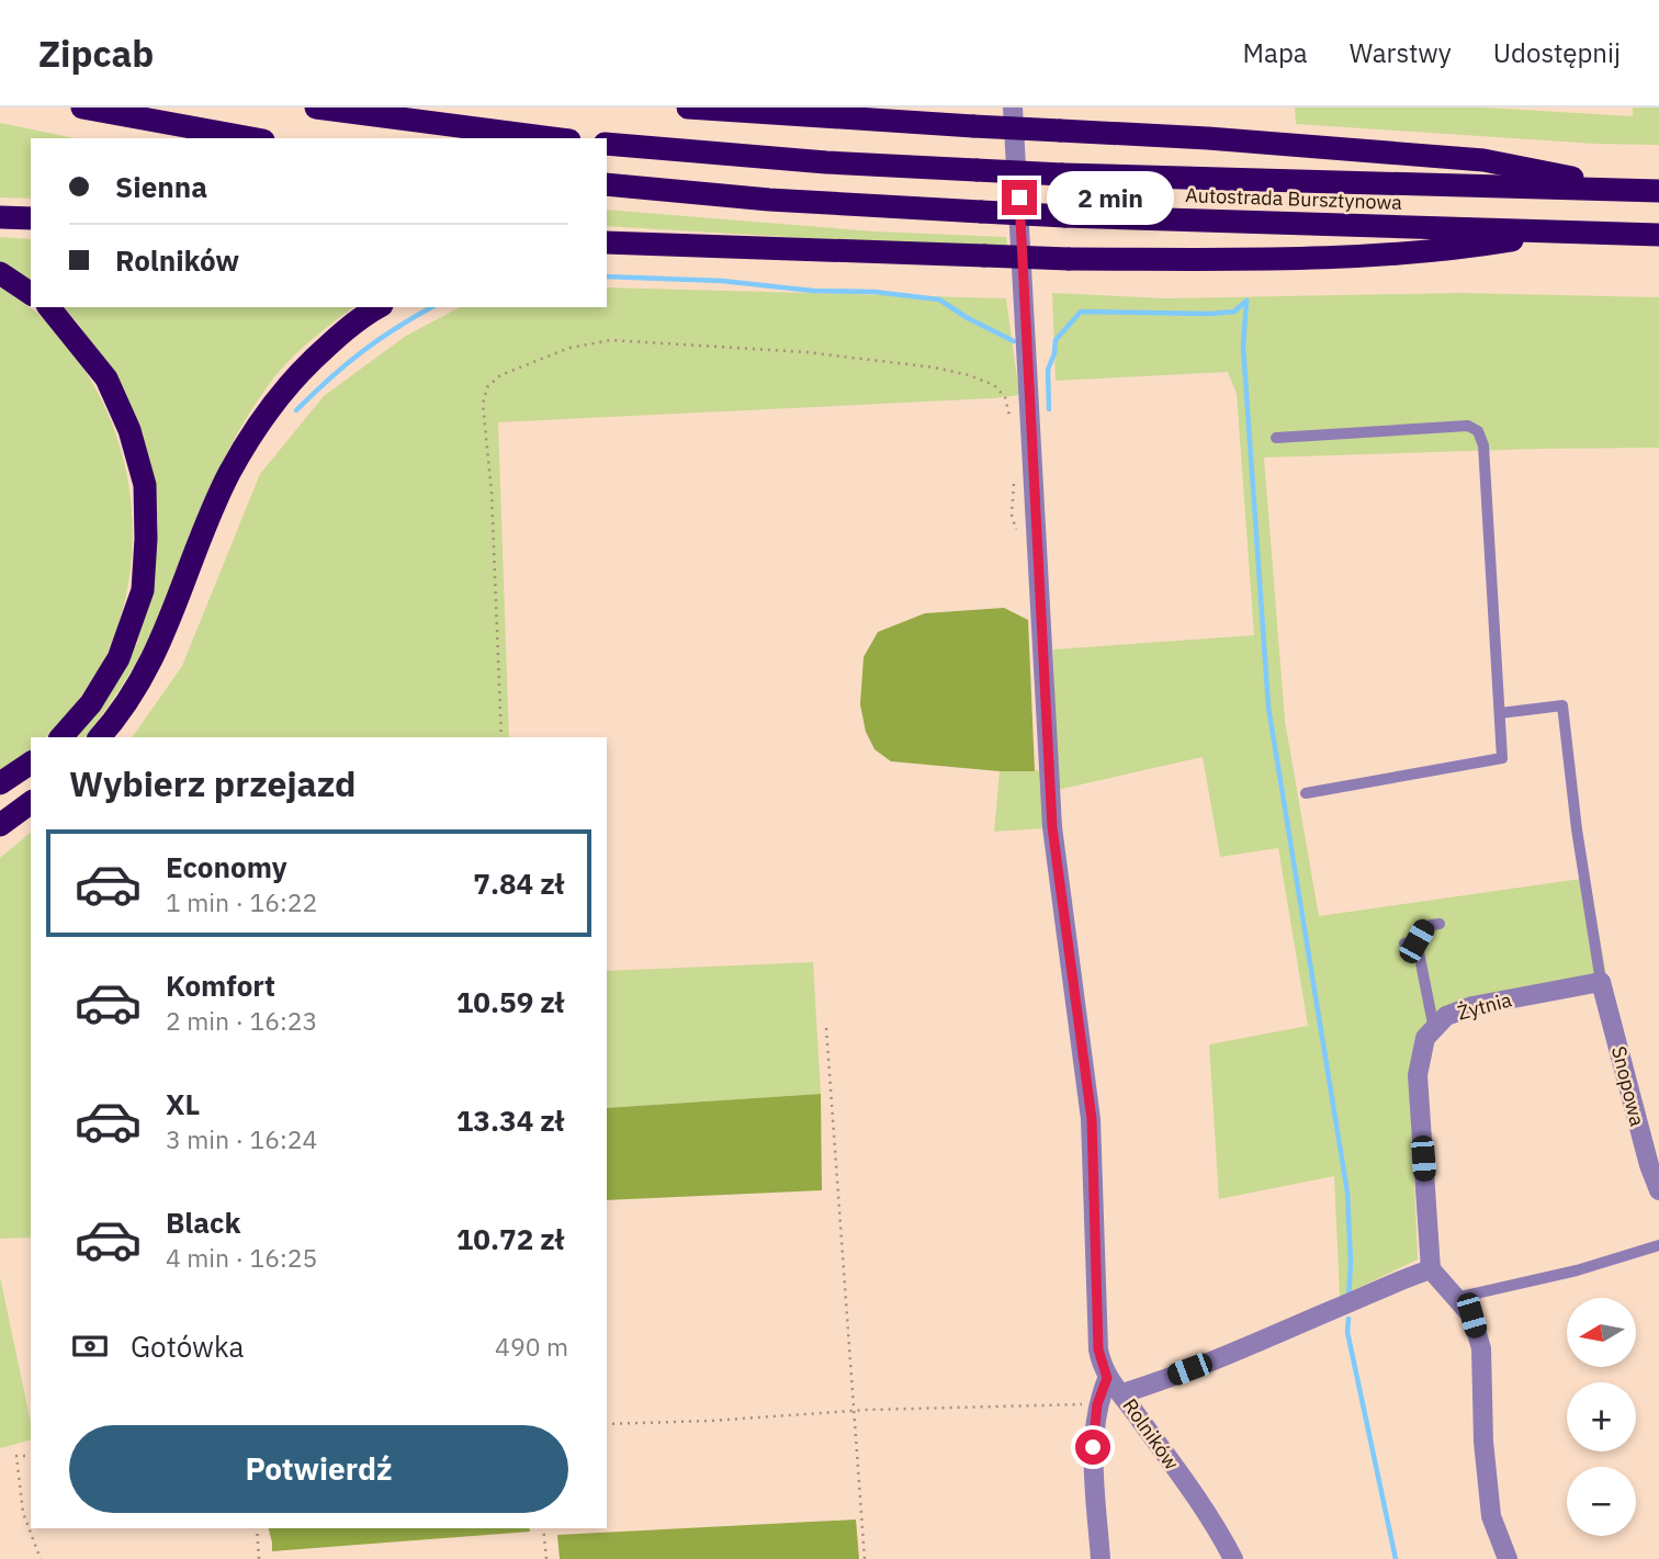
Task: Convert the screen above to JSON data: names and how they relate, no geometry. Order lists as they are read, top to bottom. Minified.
{"streets":{"highway":["Autostrada Bursztynowa"],"street":["Żytnia","Snopowa","Rolników"]},"crossings":[["Żytnia","Snopowa"]],"north":"left","page":{"header":"Zipcab","nav":["Mapa","Warstwy","Udostępnij"],"banner":["Sienna","Rolników"],"bubble":"2 min","heading":"Wybierz przejazd","list":[{"name":"Economy","note":"1 min · 16:22","value":"7.84 zł"},{"name":"Komfort","note":"2 min · 16:23","value":"10.59 zł"},{"name":"XL","note":"3 min · 16:24","value":"13.34 zł"},{"name":"Black","note":"4 min · 16:25","value":"10.72 zł"}],"map_buttons":["+","−"],"pay":["Gotówka","490 m"],"buttons":"Potwierdź"}}
